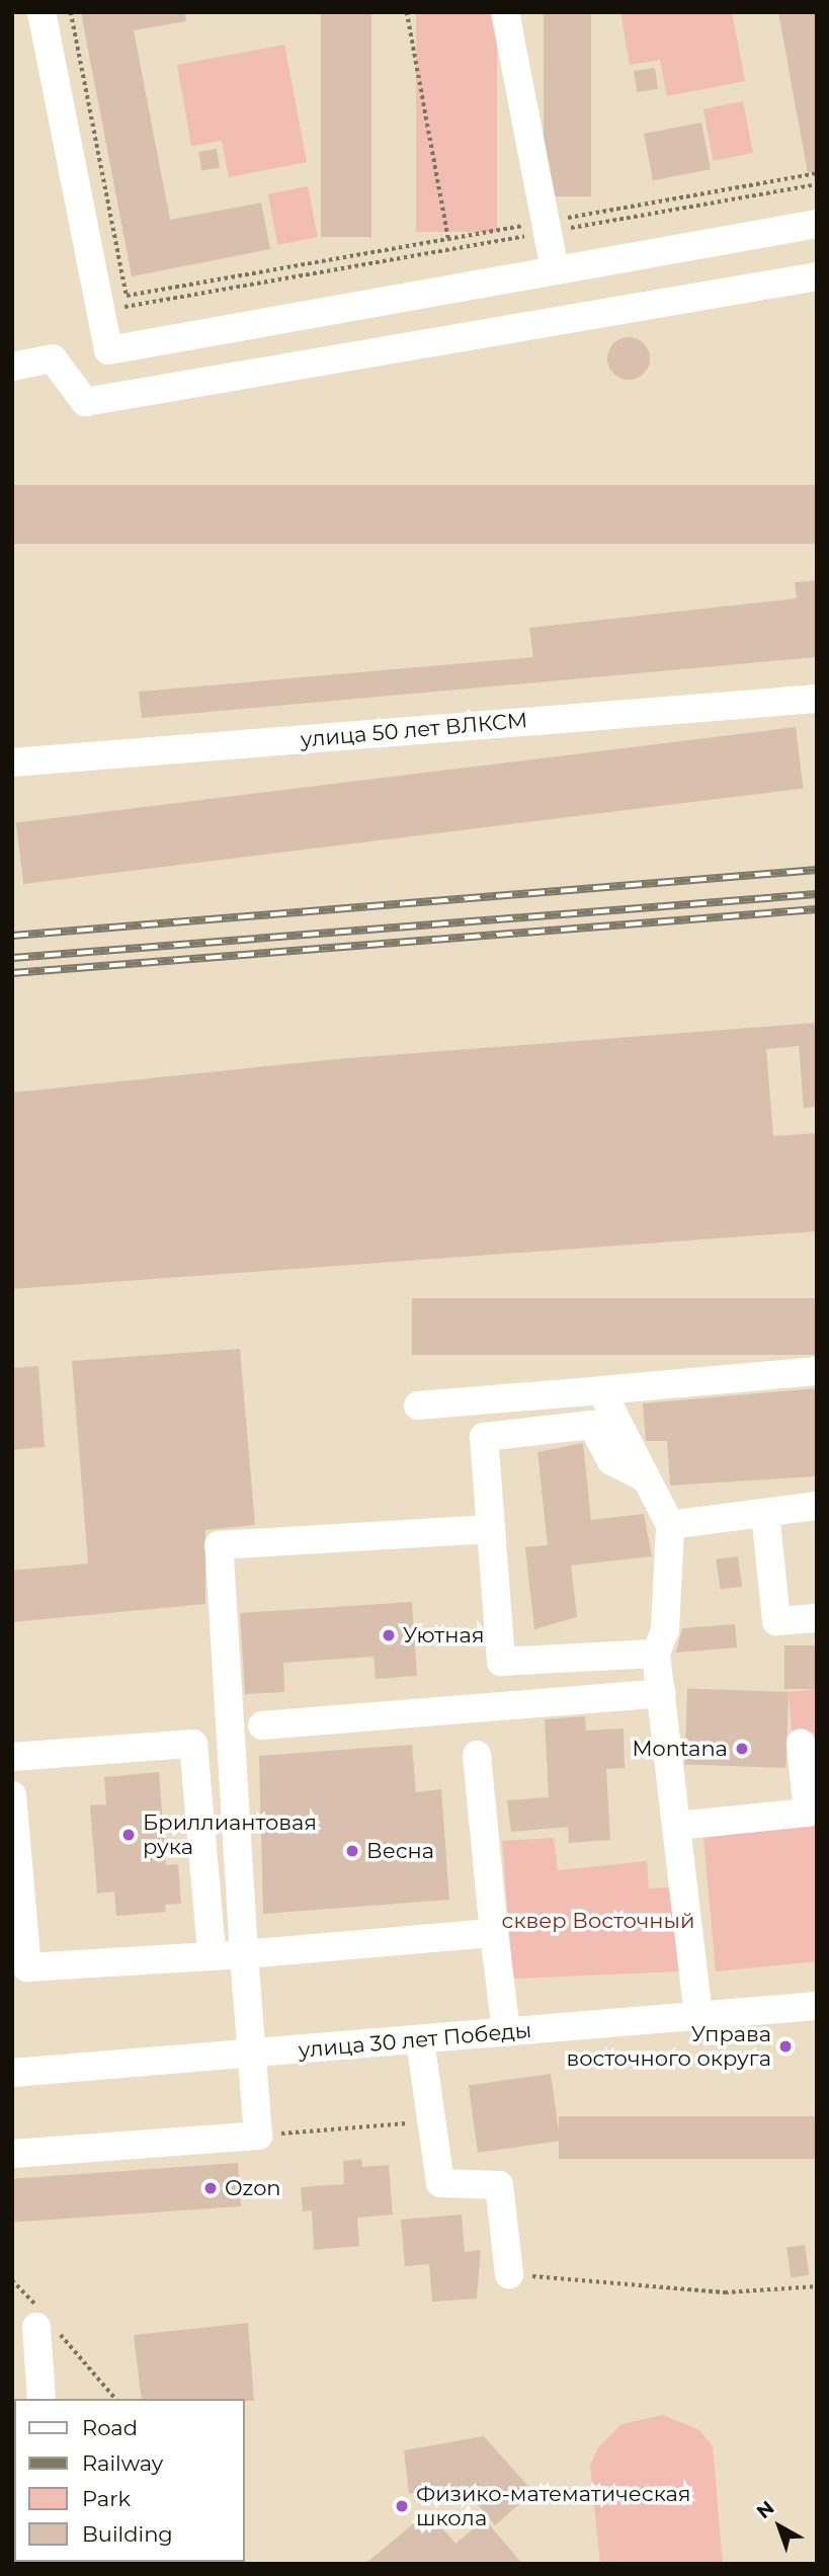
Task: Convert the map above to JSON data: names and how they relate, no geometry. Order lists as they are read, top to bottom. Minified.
{"streets":{"street":["улица 50 лет ВЛКСМ","улица 30 лет Победы"]},"parks":["сквер Восточный"],"places":["Уютная","Montana","Бриллиантовая рука","Весна","Управа восточного округа","Ozon","Физико-математическая школа"],"legend":["Road","Railway","Park","Building"],"north":"top left"}
